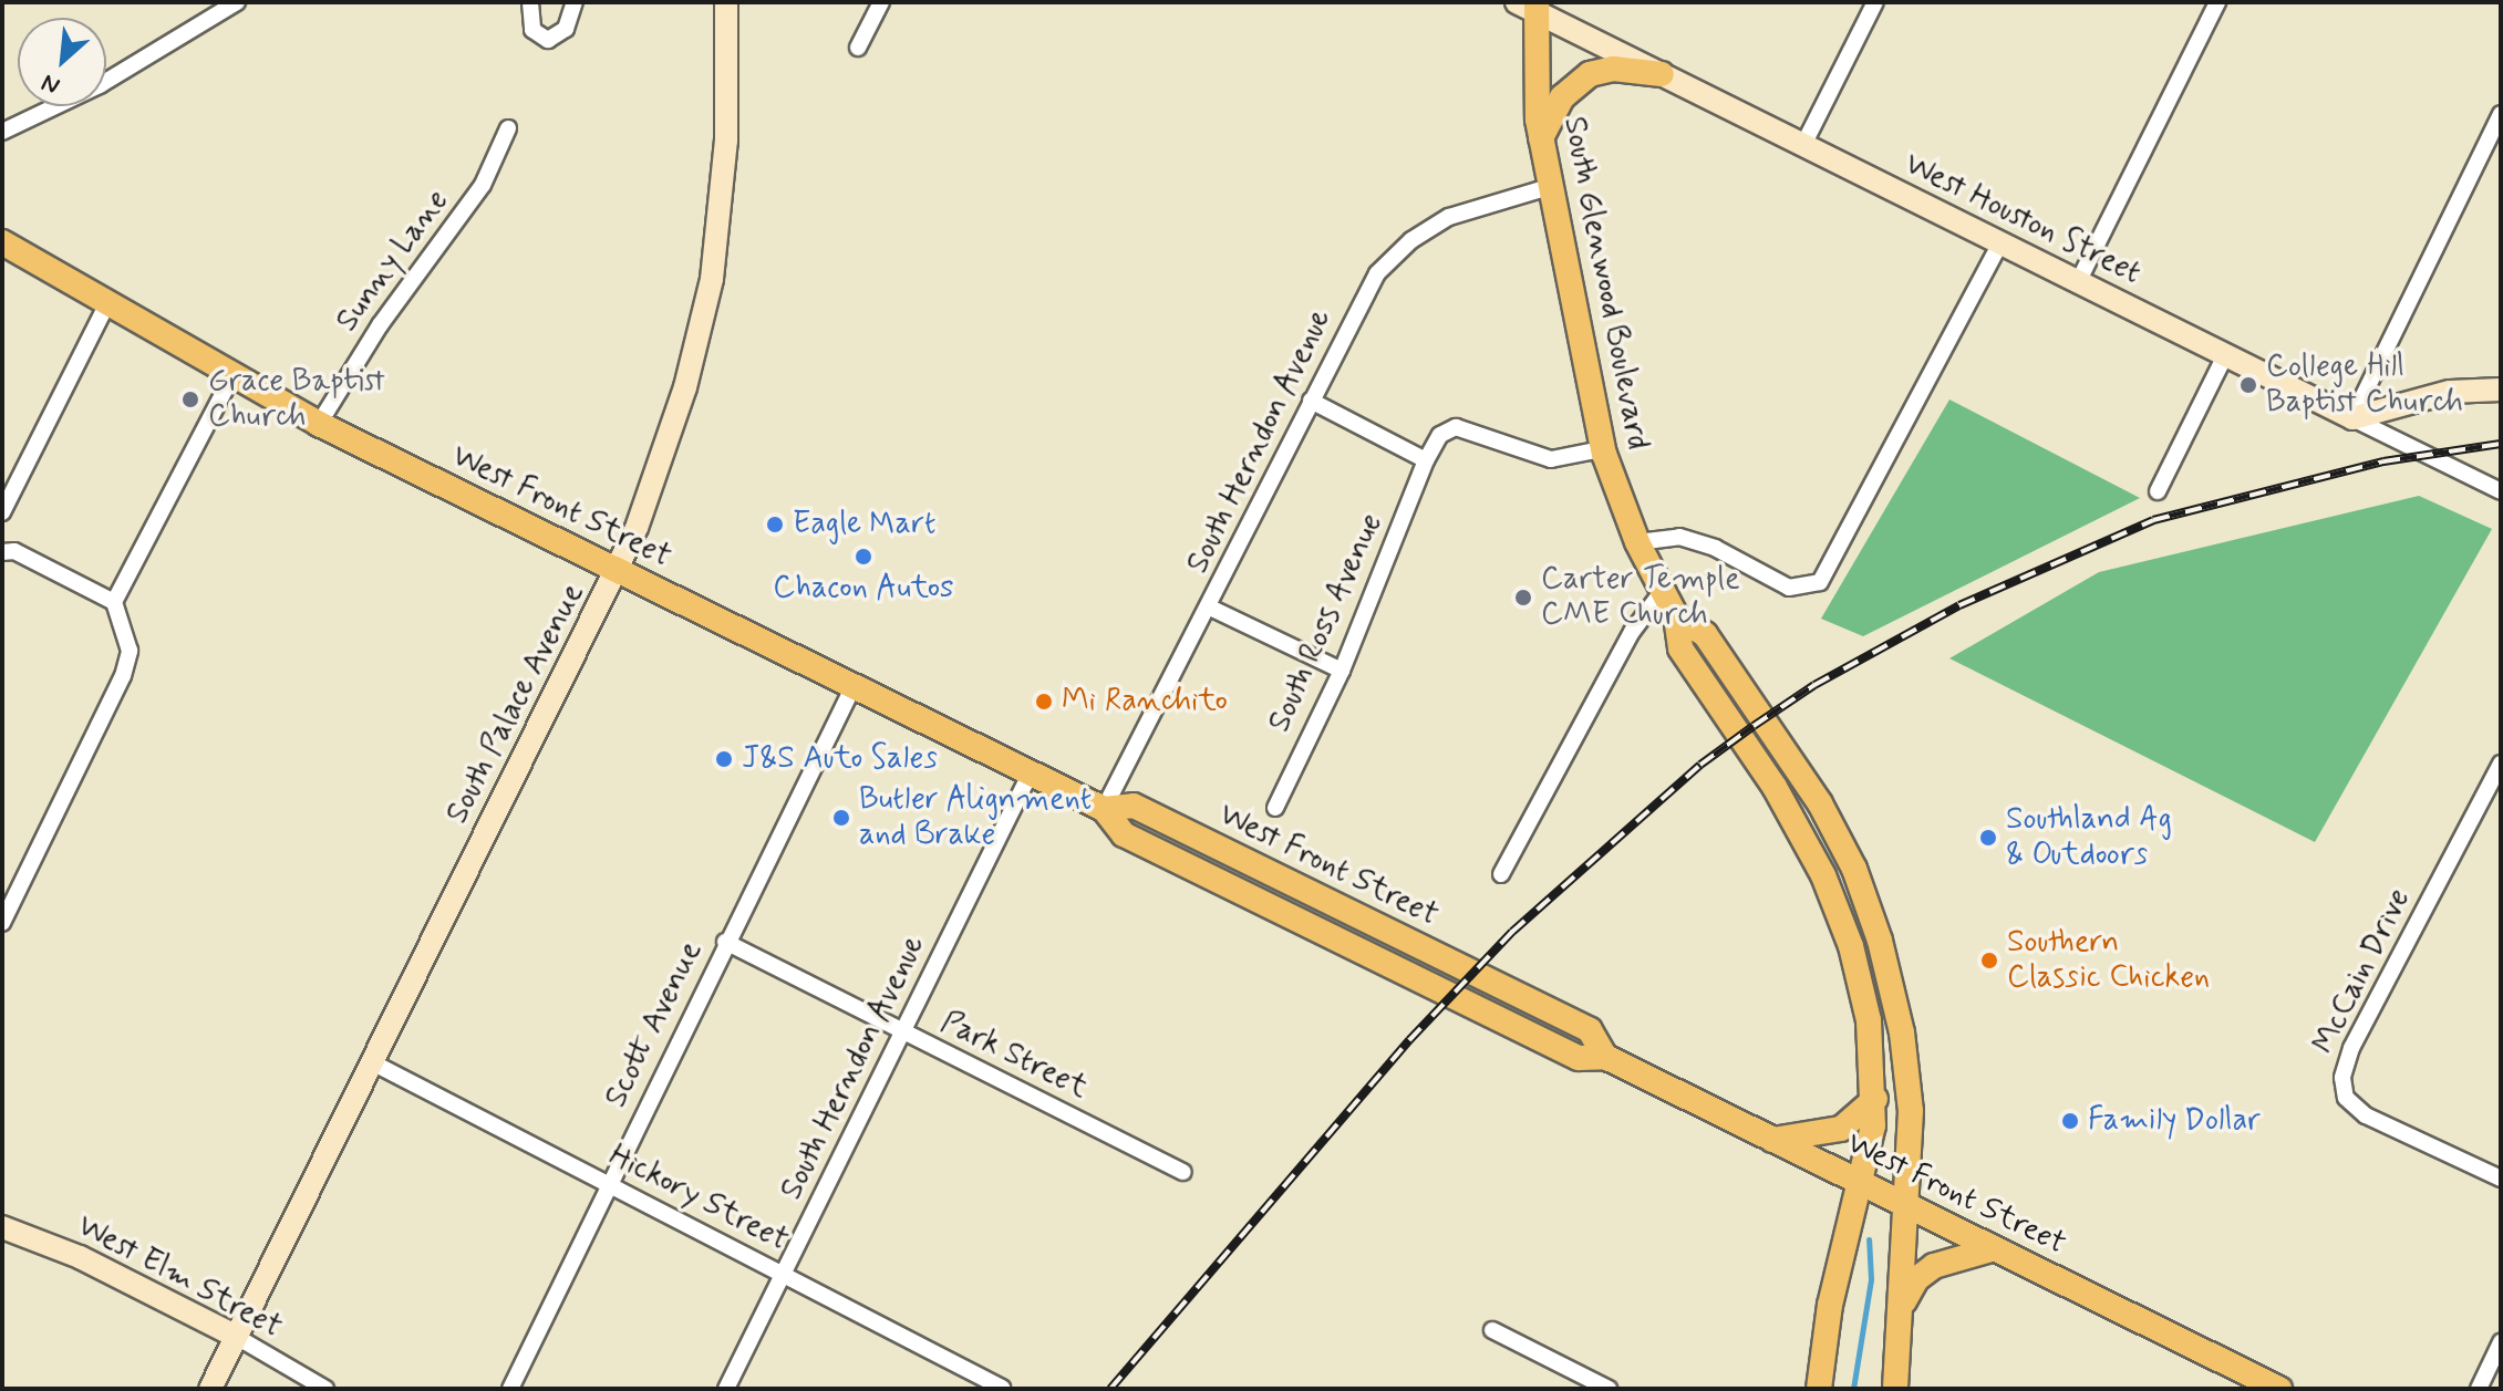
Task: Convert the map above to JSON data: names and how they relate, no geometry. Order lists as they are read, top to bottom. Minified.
{"streets":{"main road":["West Houston Street","South Glenwood Boulevard","West Front Street","South Palace Avenue","West Elm Street"],"street":["Sunny Lane","South Herndon Avenue","South Ross Avenue","McCain Drive","Scott Avenue","Park Street","Hickory Street"]},"crossings":[["West Houston Street","South Glenwood Boulevard"],["Sunny Lane","West Front Street"],["South Glenwood Boulevard","South Herndon Avenue"],["South Glenwood Boulevard","West Front Street"],["South Glenwood Boulevard","South Ross Avenue"],["South Herndon Avenue","West Front Street"],["South Herndon Avenue","Park Street"],["South Herndon Avenue","Hickory Street"],["West Front Street","South Palace Avenue"],["West Front Street","Scott Avenue"],["South Palace Avenue","Hickory Street"],["South Palace Avenue","West Elm Street"],["Scott Avenue","Park Street"],["Scott Avenue","Hickory Street"]],"places":["College Hill Baptist Church","Grace Baptist Church","Eagle Mart","Chacon Autos","Carter Temple CME Church","Mi Ranchito","J&S Auto Sales","Butler Alignment and Brake","Southland Ag & Outdoors","Southern Classic Chicken","Family Dollar"],"north":"bottom left"}
